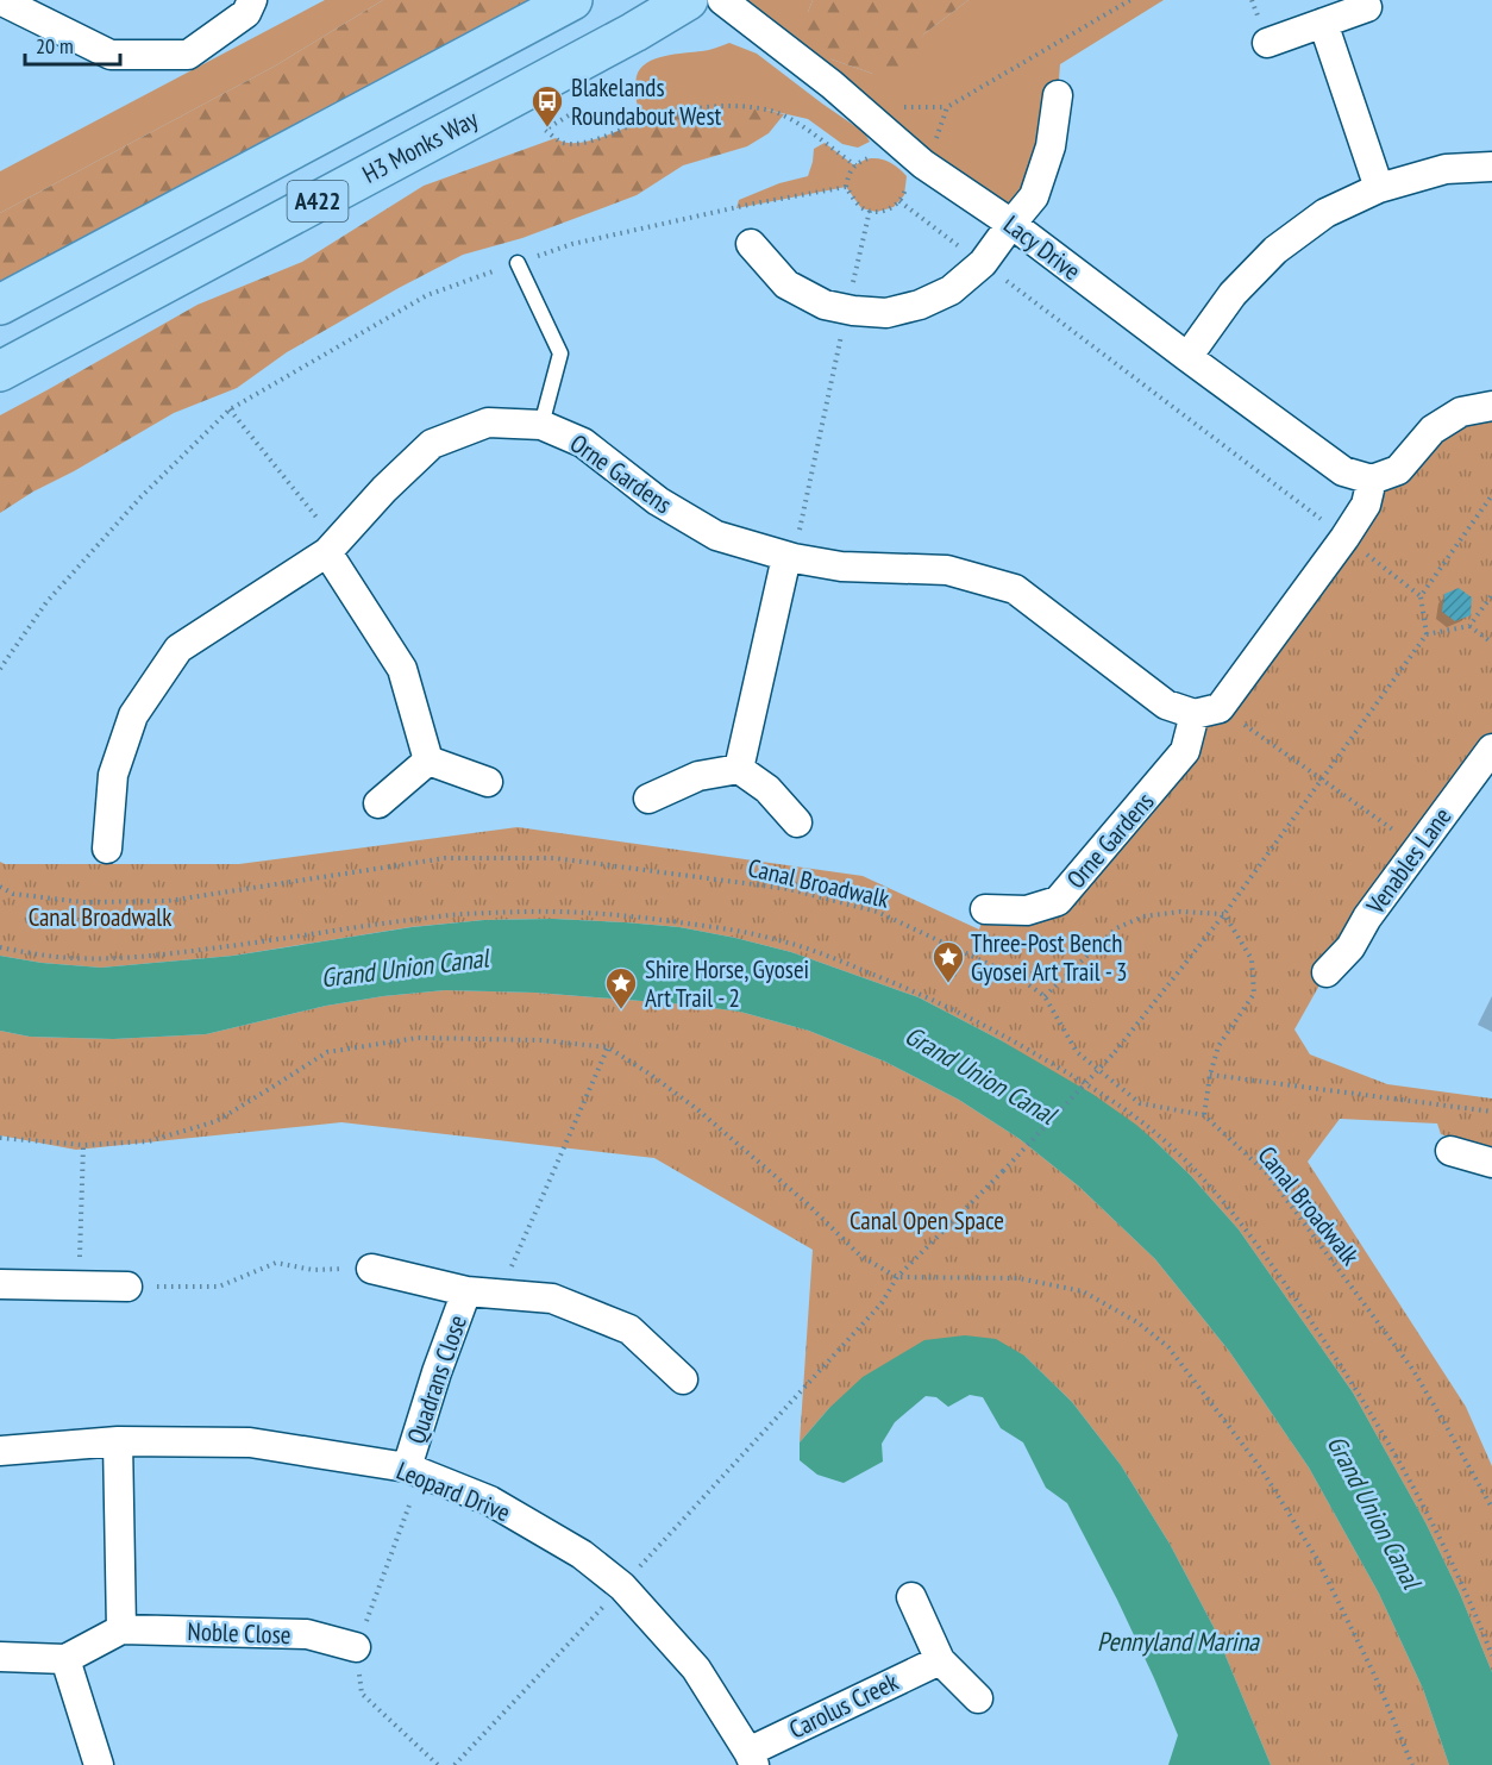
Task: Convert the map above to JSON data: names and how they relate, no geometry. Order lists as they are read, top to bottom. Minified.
{"streets":{"main road":["H3 Monks Way","A422"],"street":["Lacy Drive","Orne Gardens","Venables Lane","Quadrans Close","Leopard Drive","Noble Close","Carolus Creek"],"path":["Canal Broadwalk"]},"crossings":[["Lacy Drive","Orne Gardens"],["Quadrans Close","Leopard Drive"],["Leopard Drive","Carolus Creek"]],"water":["Grand Union Canal","Pennyland Marina"],"parks":["Canal Broadwalk","Canal Open Space"],"places":{"bus stop":["Blakelands Roundabout West"],"place":["Three-Post Bench Gyosei Art Trail - 3","Shire Horse, Gyosei Art Trail - 2"]},"scale_bar":"20 m"}
